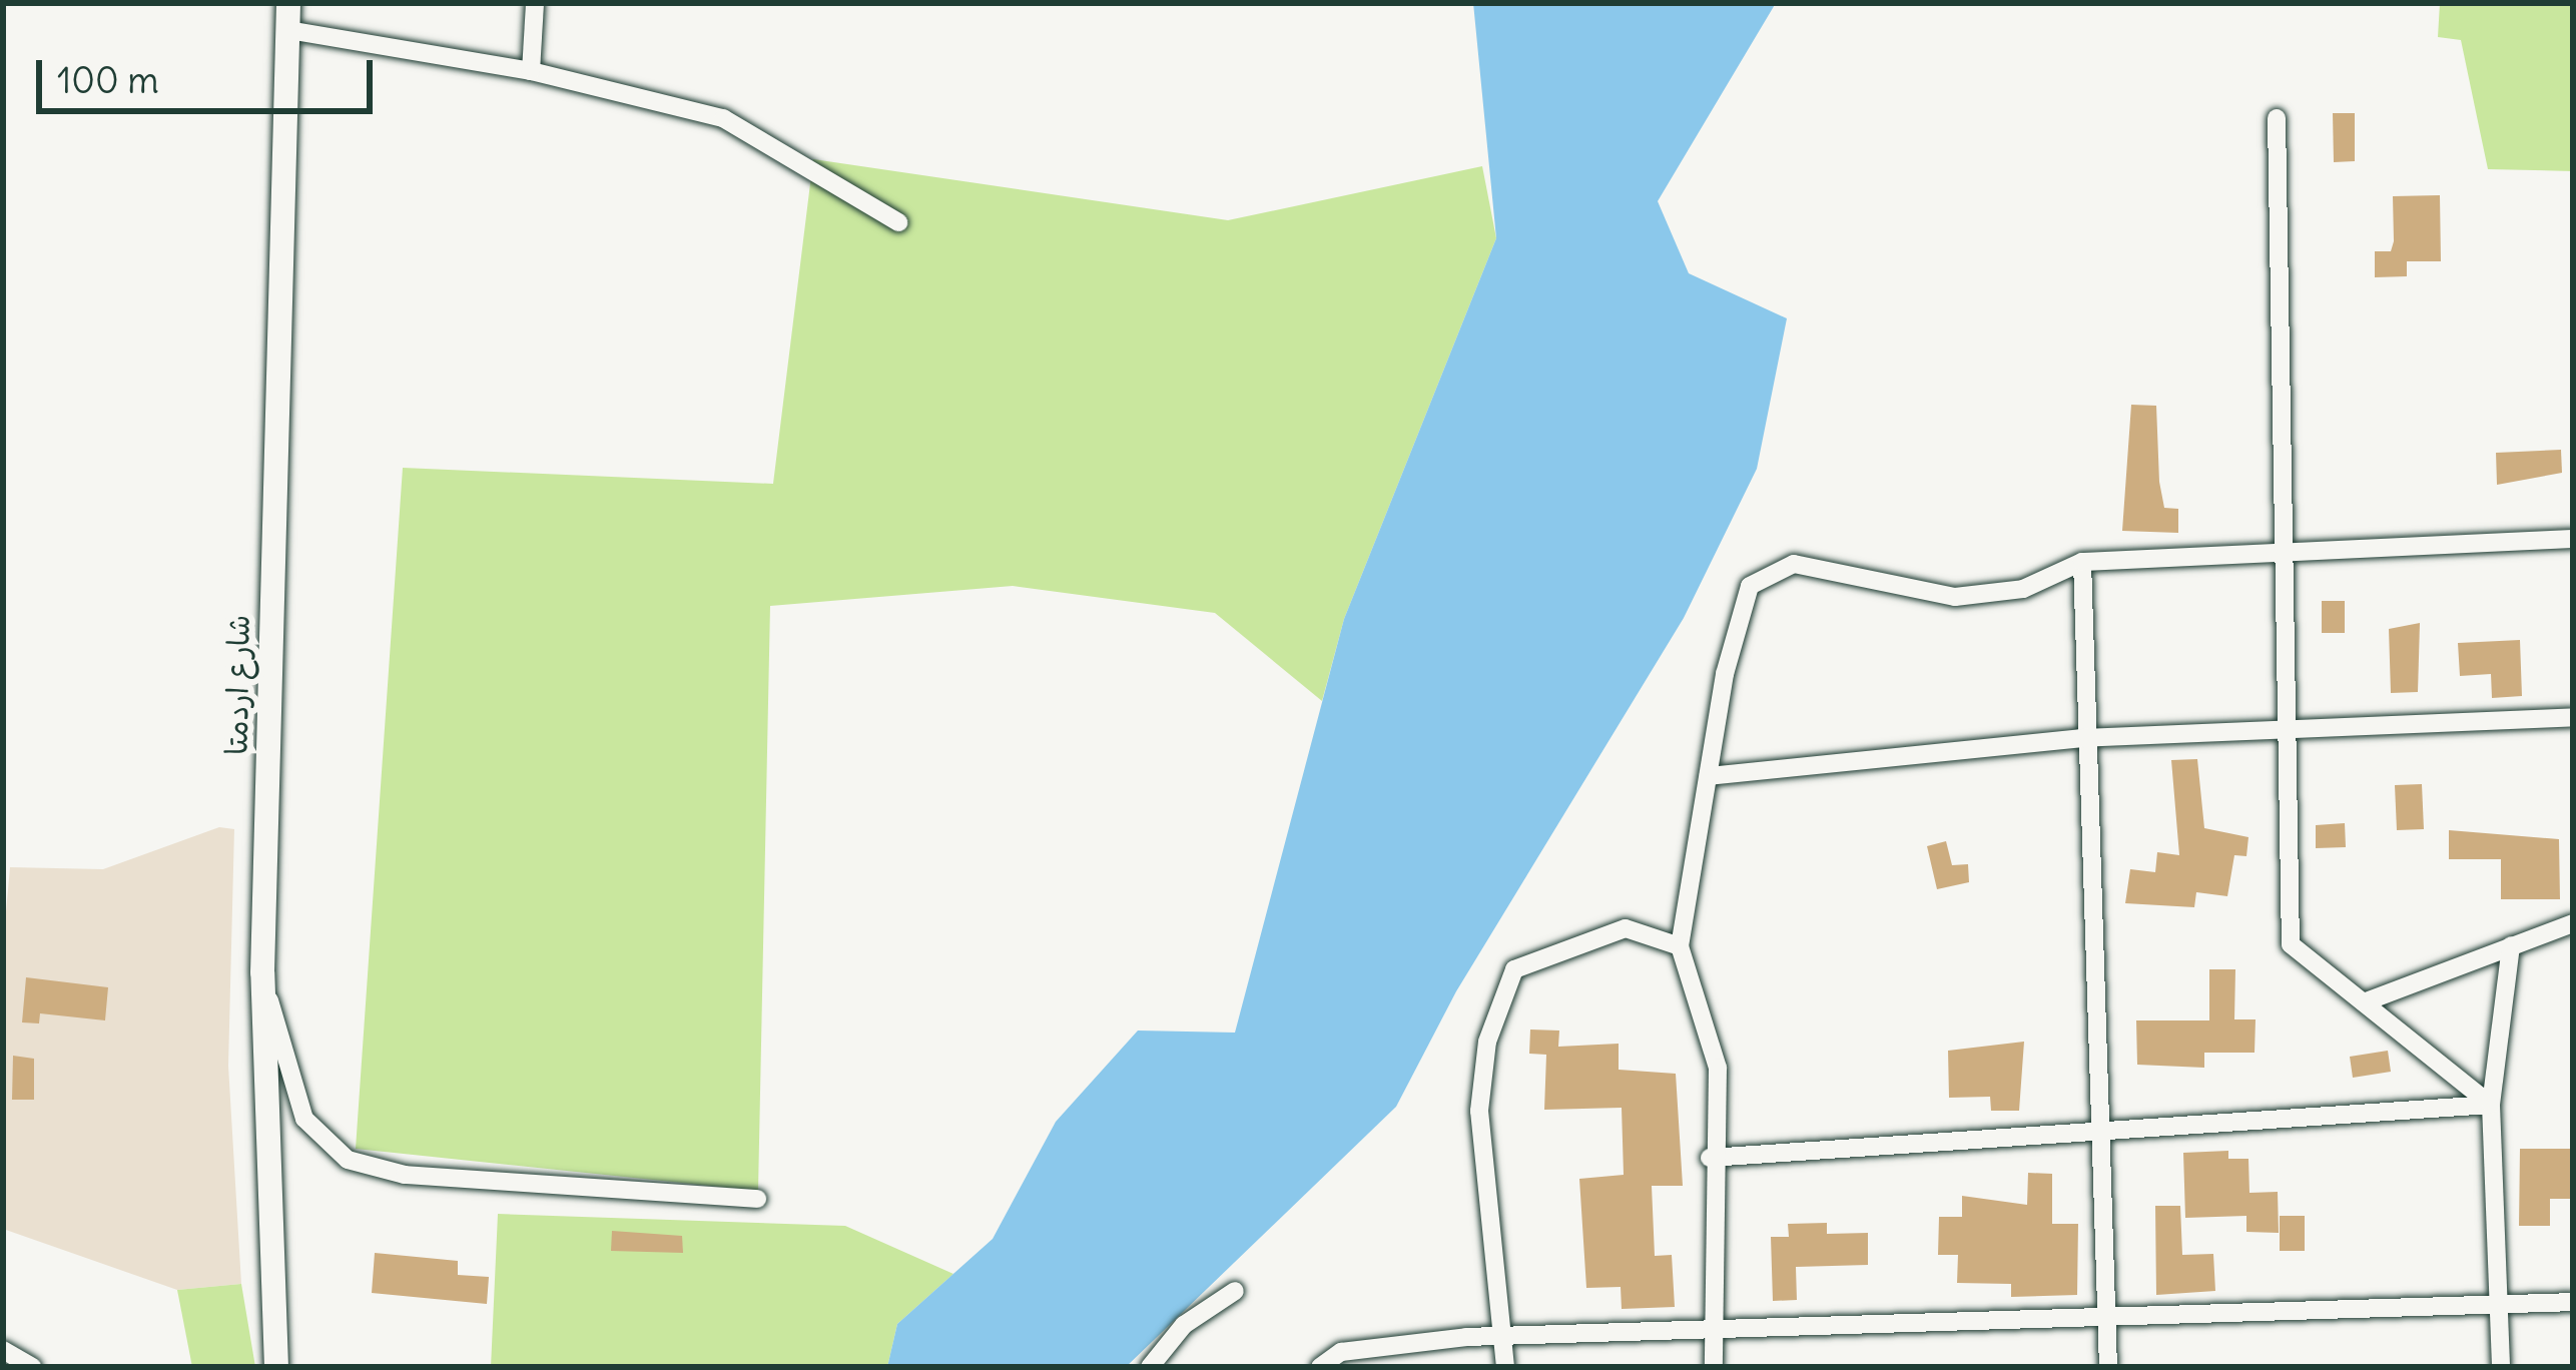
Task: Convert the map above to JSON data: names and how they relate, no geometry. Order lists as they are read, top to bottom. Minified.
{"streets":{"main road":["شارع اردمتا"]},"scale_bar":"100 m"}
